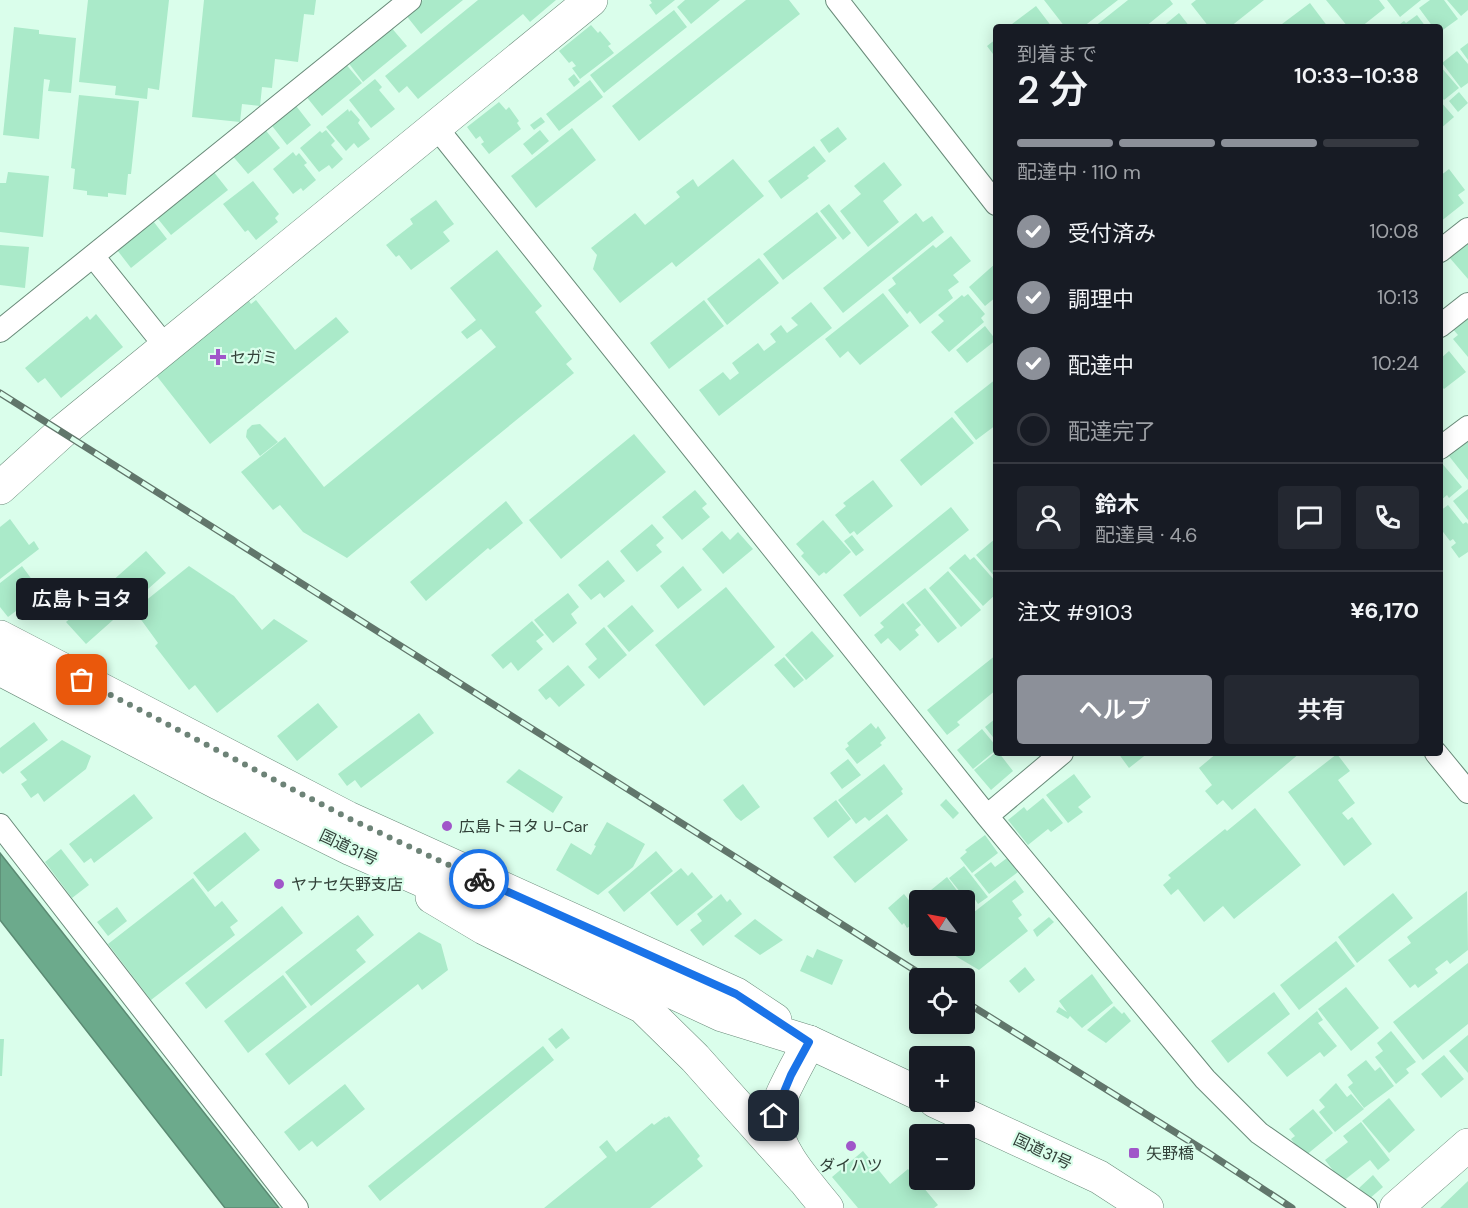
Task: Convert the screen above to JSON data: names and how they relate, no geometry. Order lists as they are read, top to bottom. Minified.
{"streets":{"main road":["国道31号"]},"places":{"health":["セガミ"],"other":["広島トヨタ","広島トヨタ U-Car","ヤナセ矢野支店","ダイハツ"],"transit":["矢野橋"]},"north":"top left","page":{"heading":["2 分","到着まで","10:33–10:38"],"panel":["鈴木","配達員 · 4.6","注文 #9103","¥6,170"],"bar":"配達中 · 110 m","list":[["受付済み","10:08"],["調理中","10:13"],["配達中","10:24"],"配達完了"],"bubble":"広島トヨタ","buttons":["ヘルプ","共有"],"map_buttons":["+","−"]}}
